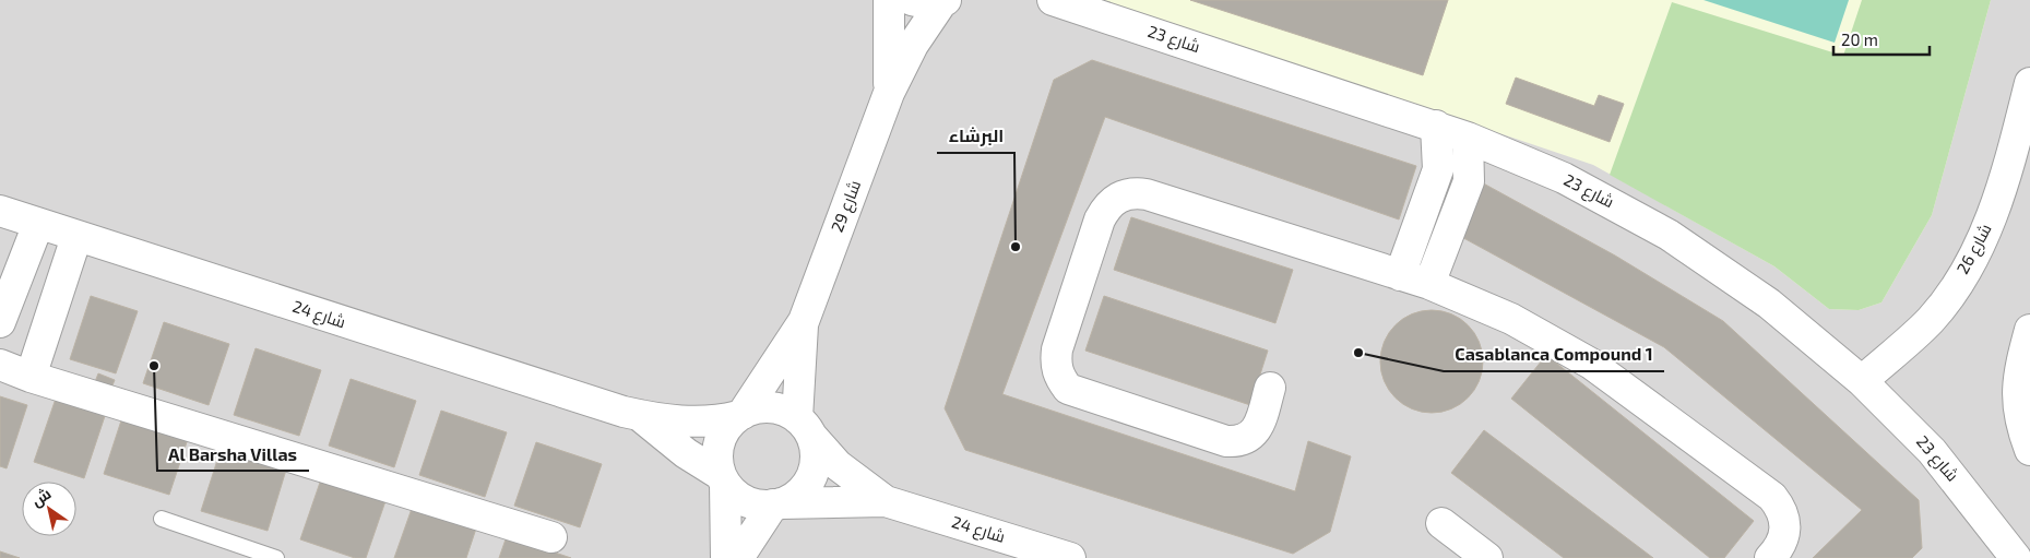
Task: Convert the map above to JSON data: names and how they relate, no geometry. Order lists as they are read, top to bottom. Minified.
{"streets":{"street":["شارع 23","شارع 29","شارع 26","شارع 24"]},"crossings":[["شارع 23","شارع 26"],["شارع 29","شارع 24"]],"places":["البرشاء","Casablanca Compound 1","Al Barsha Villas"],"scale_bar":"20 m","north":"top left"}
